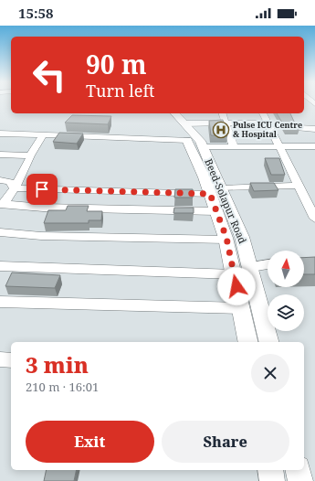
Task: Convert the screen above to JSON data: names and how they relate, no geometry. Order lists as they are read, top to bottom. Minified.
{"streets":{"main road":["Beed-Solapur Road"]},"places":{"hospital":["Pulse ICU Centre & Hospital"]},"north":"top","page":{"status":"15:58","turn":["90 m","Turn left"],"heading":["3 min","210 m · 16:01"],"buttons":["Exit","Share"]}}
